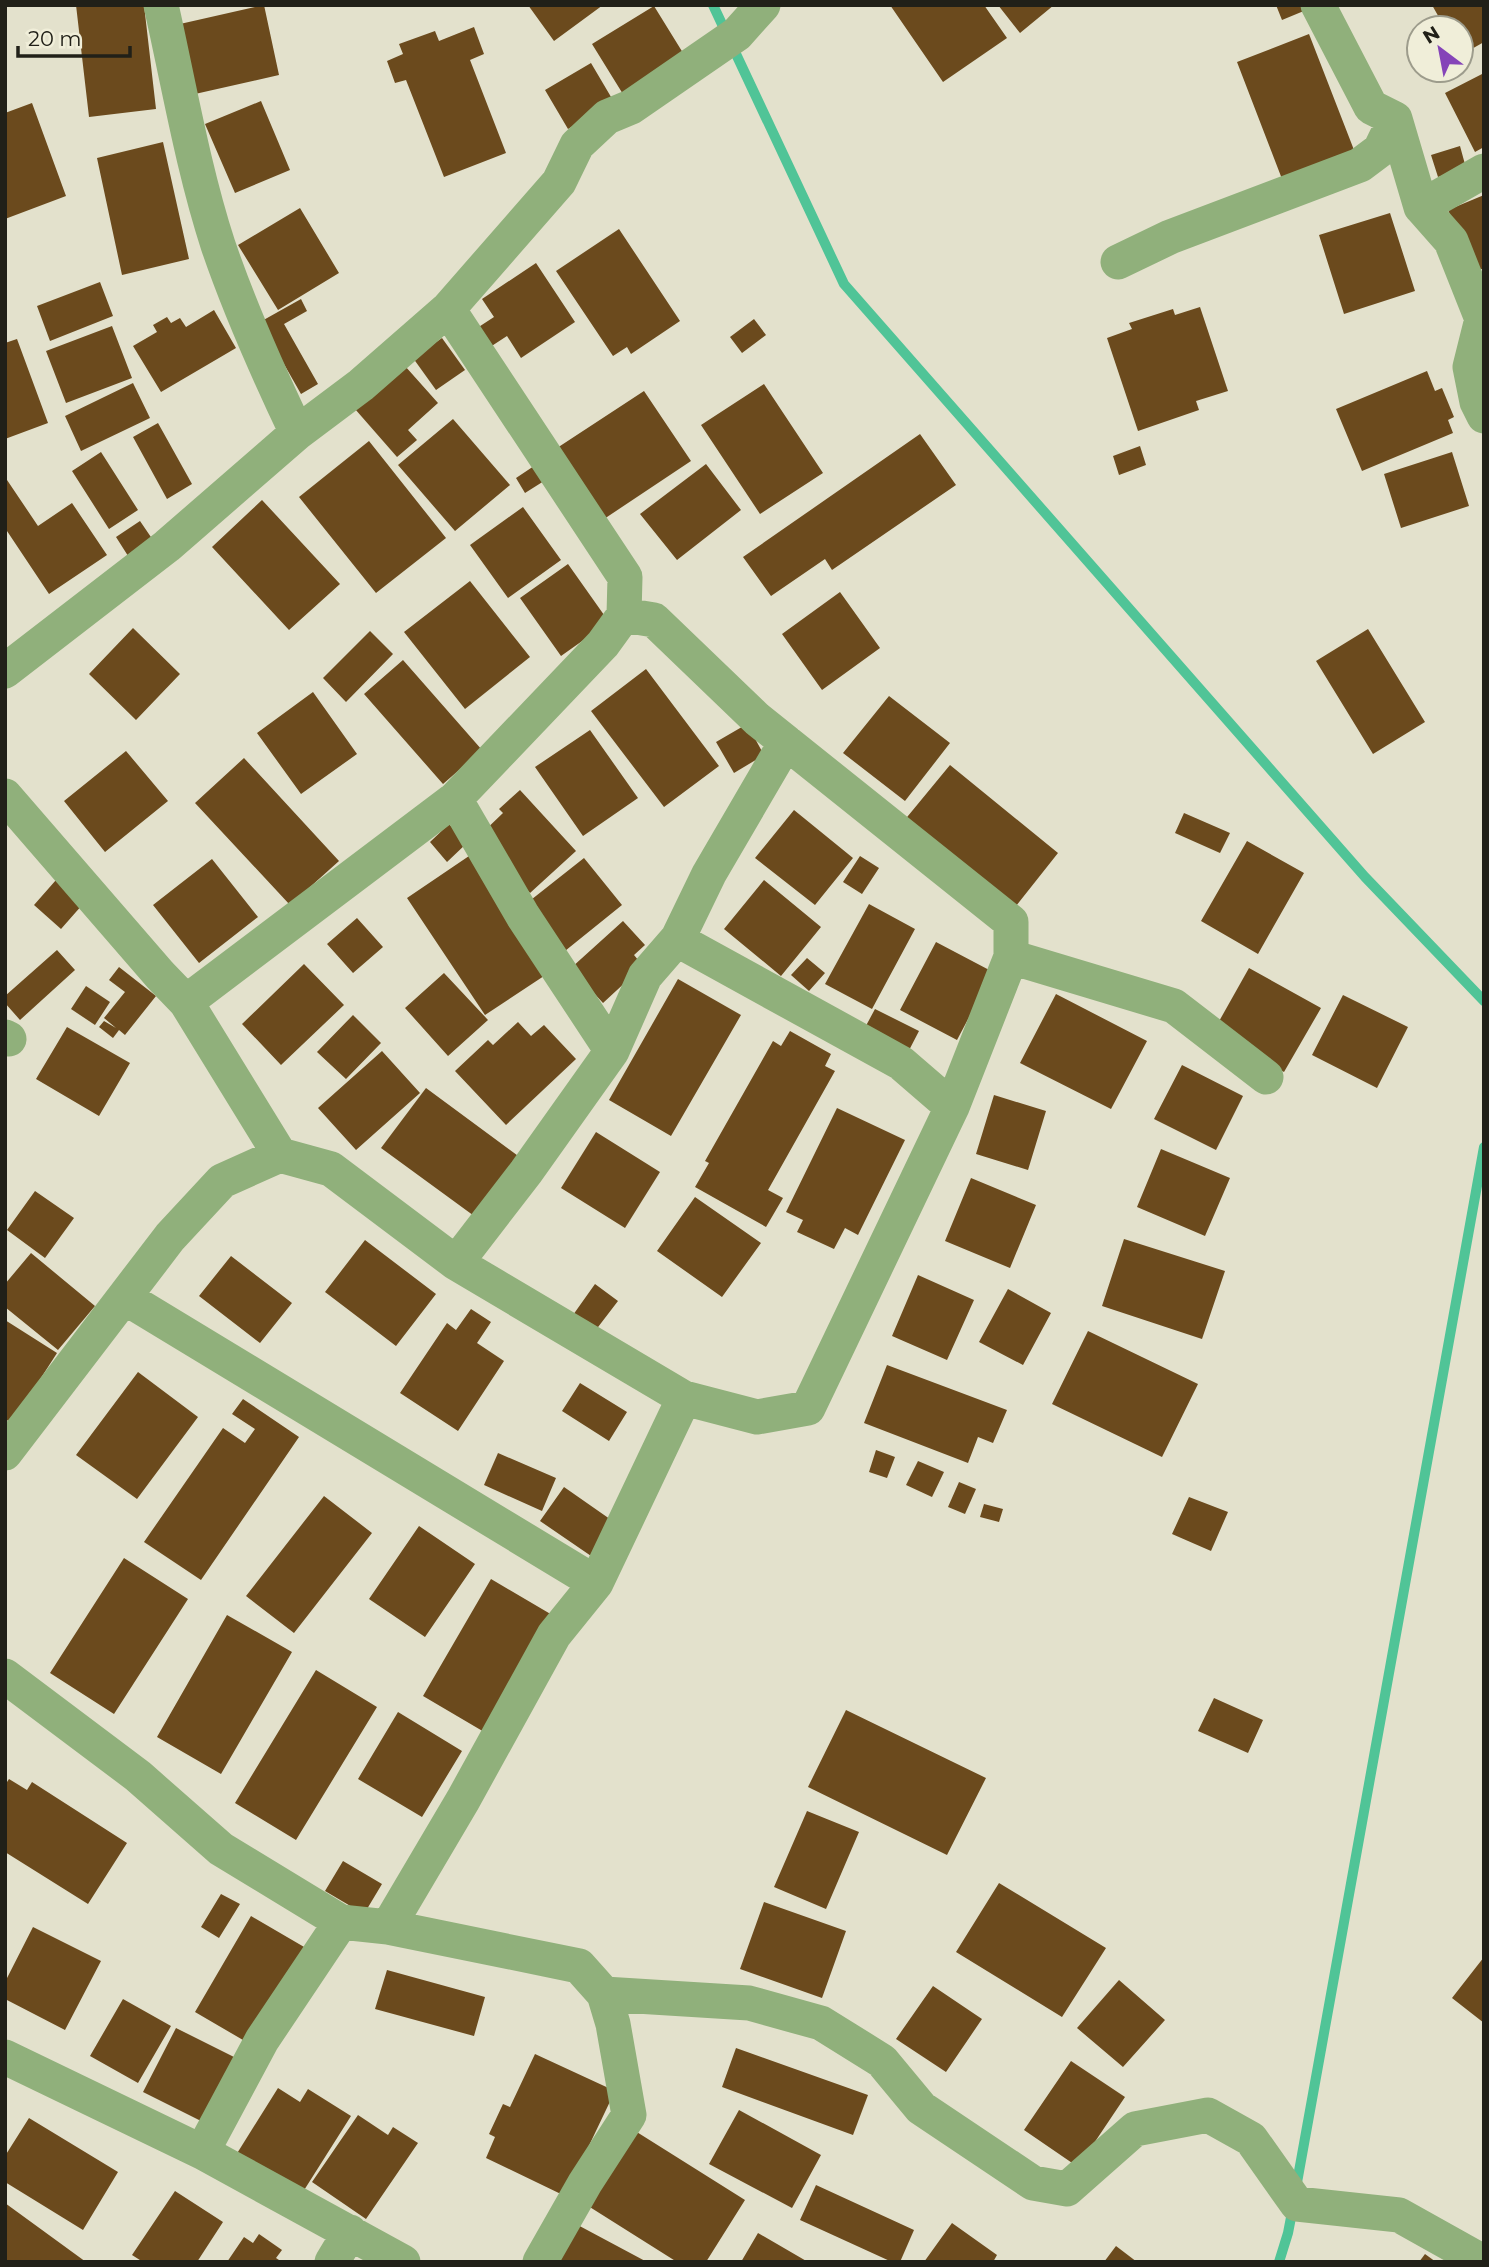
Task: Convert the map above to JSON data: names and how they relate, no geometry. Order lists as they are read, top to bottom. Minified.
{"scale_bar":"20 m","north":"top left"}
